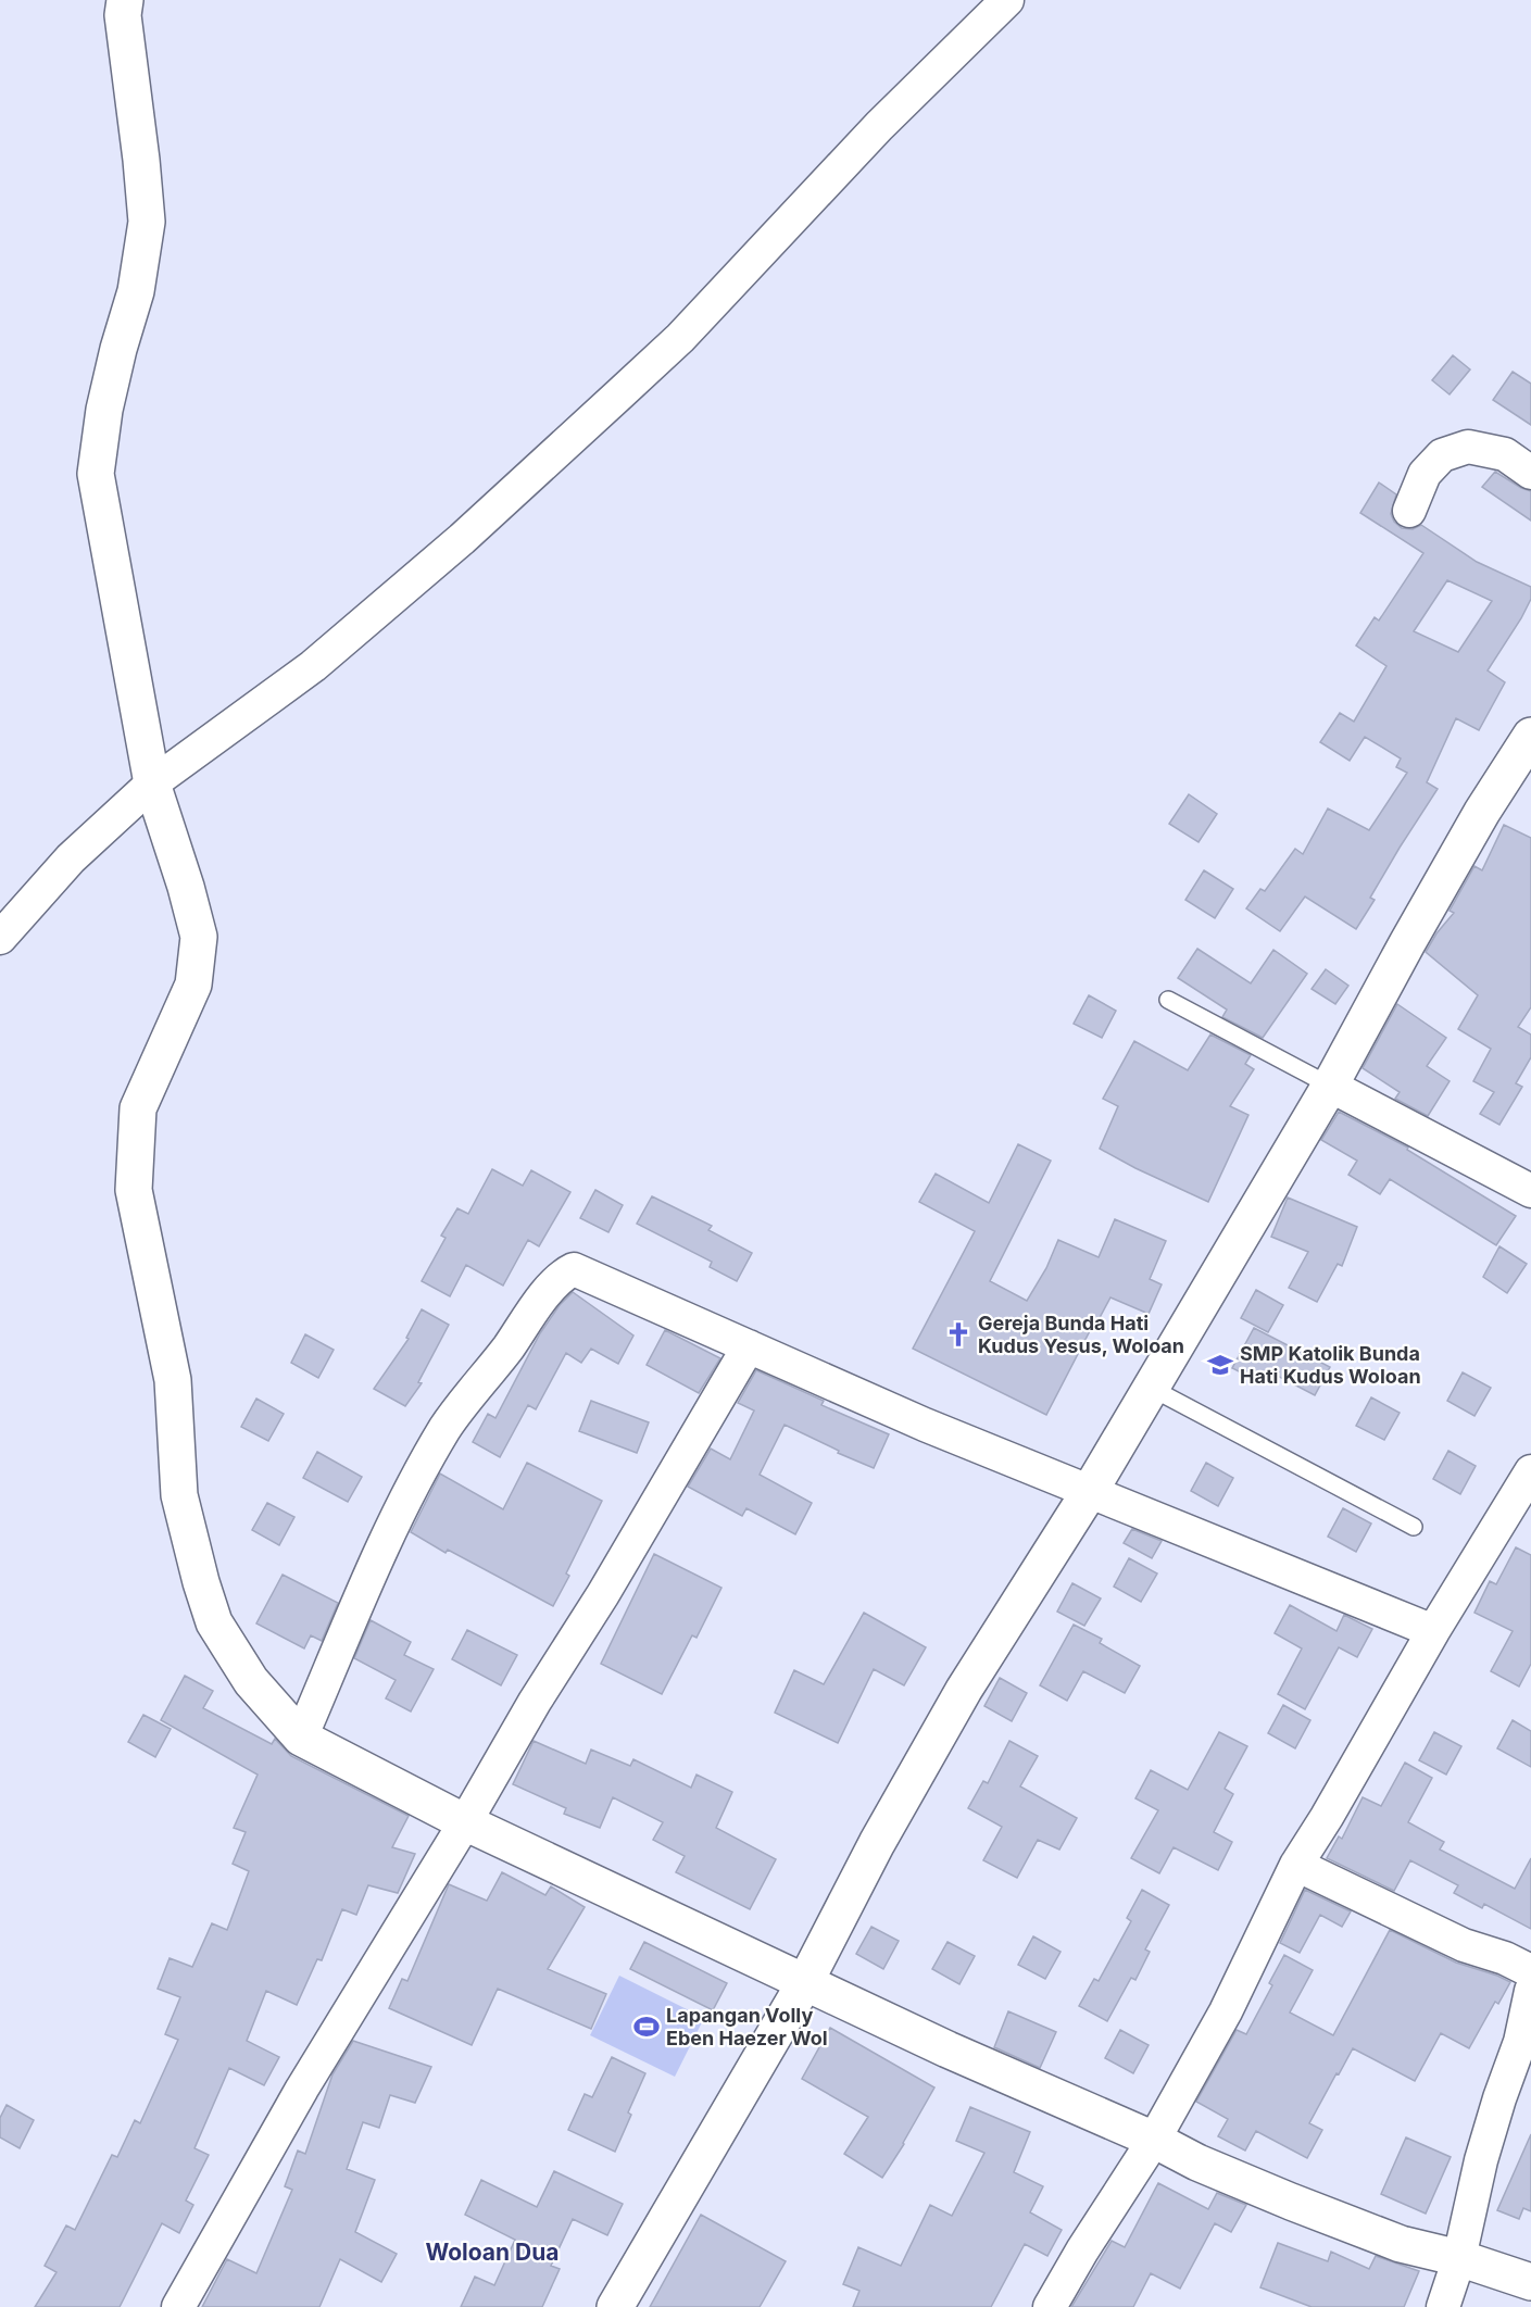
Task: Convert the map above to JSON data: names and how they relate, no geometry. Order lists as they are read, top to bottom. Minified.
{"districts":["Woloan Dua"],"places":{"church":["Gereja Bunda Hati Kudus Yesus, Woloan"],"school or university":["SMP Katolik Bunda Hati Kudus Woloan"],"sports":["Lapangan Volly Eben Haezer Wol"]}}
